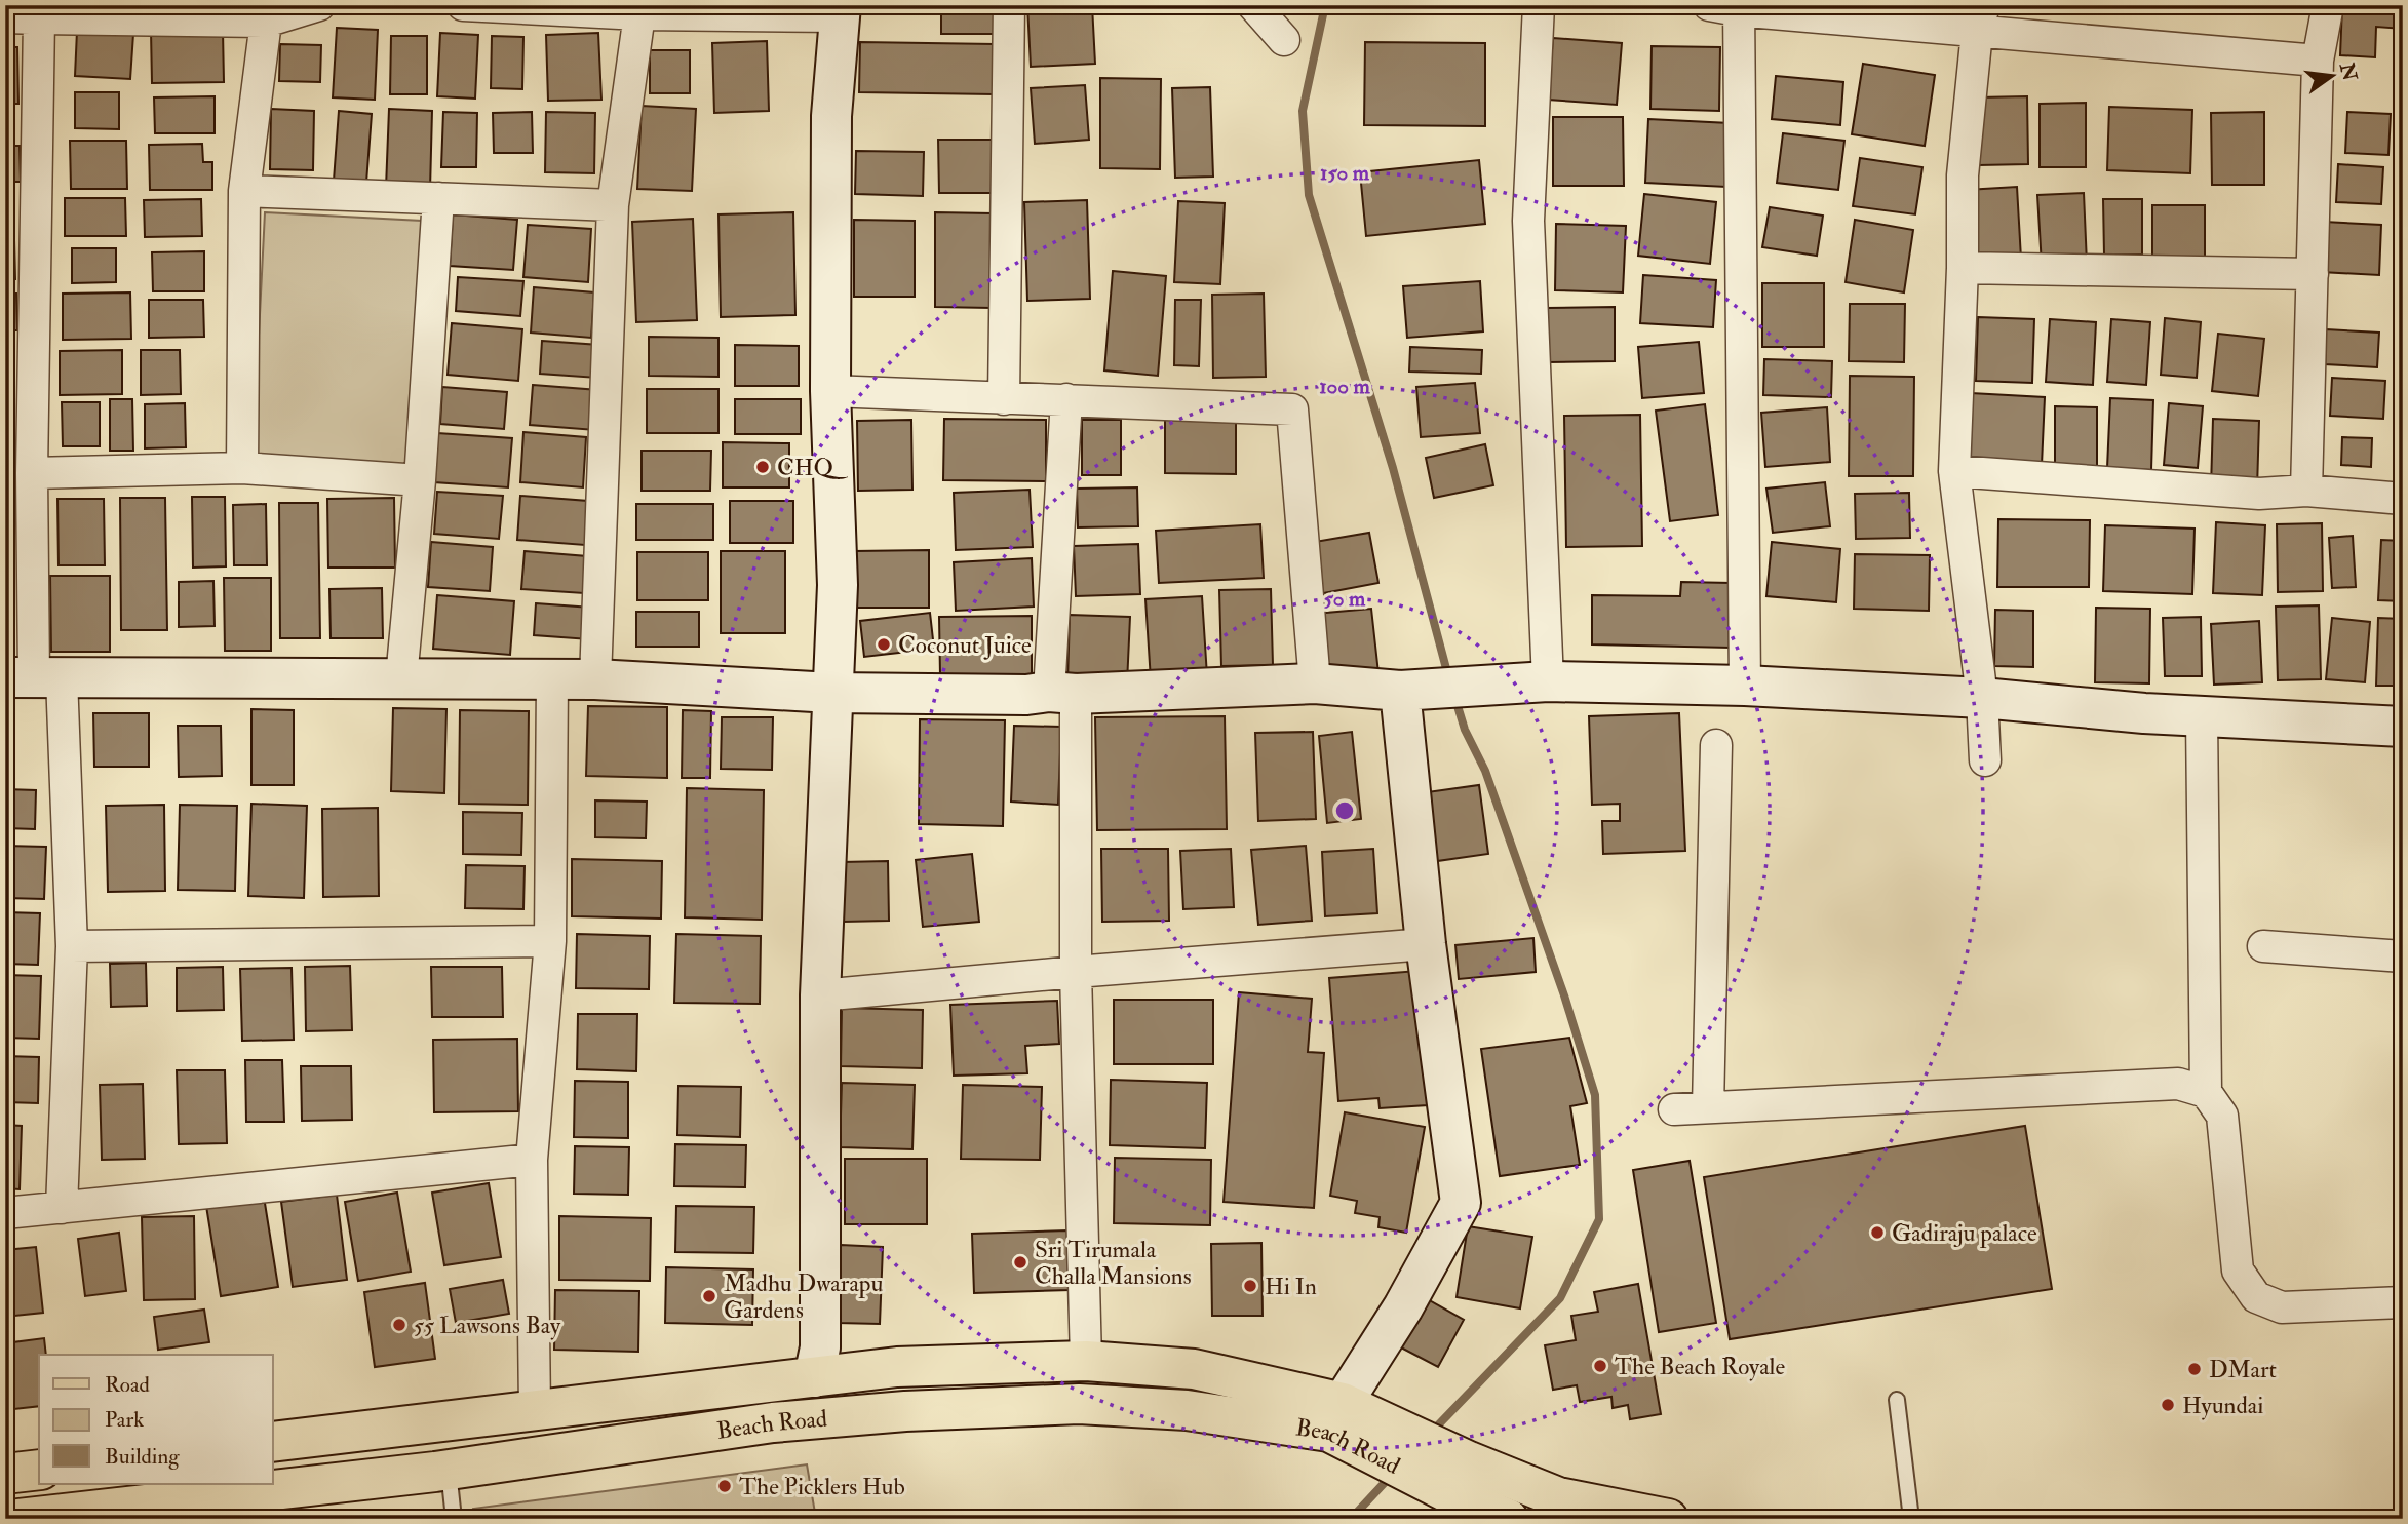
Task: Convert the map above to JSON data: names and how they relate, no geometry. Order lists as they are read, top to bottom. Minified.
{"streets":{"main road":["Beach Road"]},"places":["CHQ","Coconut Juice","Gadiraju palace","Sri Tirumala Challa Mansions","Hi In","Madhu Dwarapu Gardens","55 Lawsons Bay","The Beach Royale","DMart","Hyundai","The Picklers Hub"],"legend":["Road","Park","Building"],"north":"right","rings":["150 m","100 m","50 m"]}
